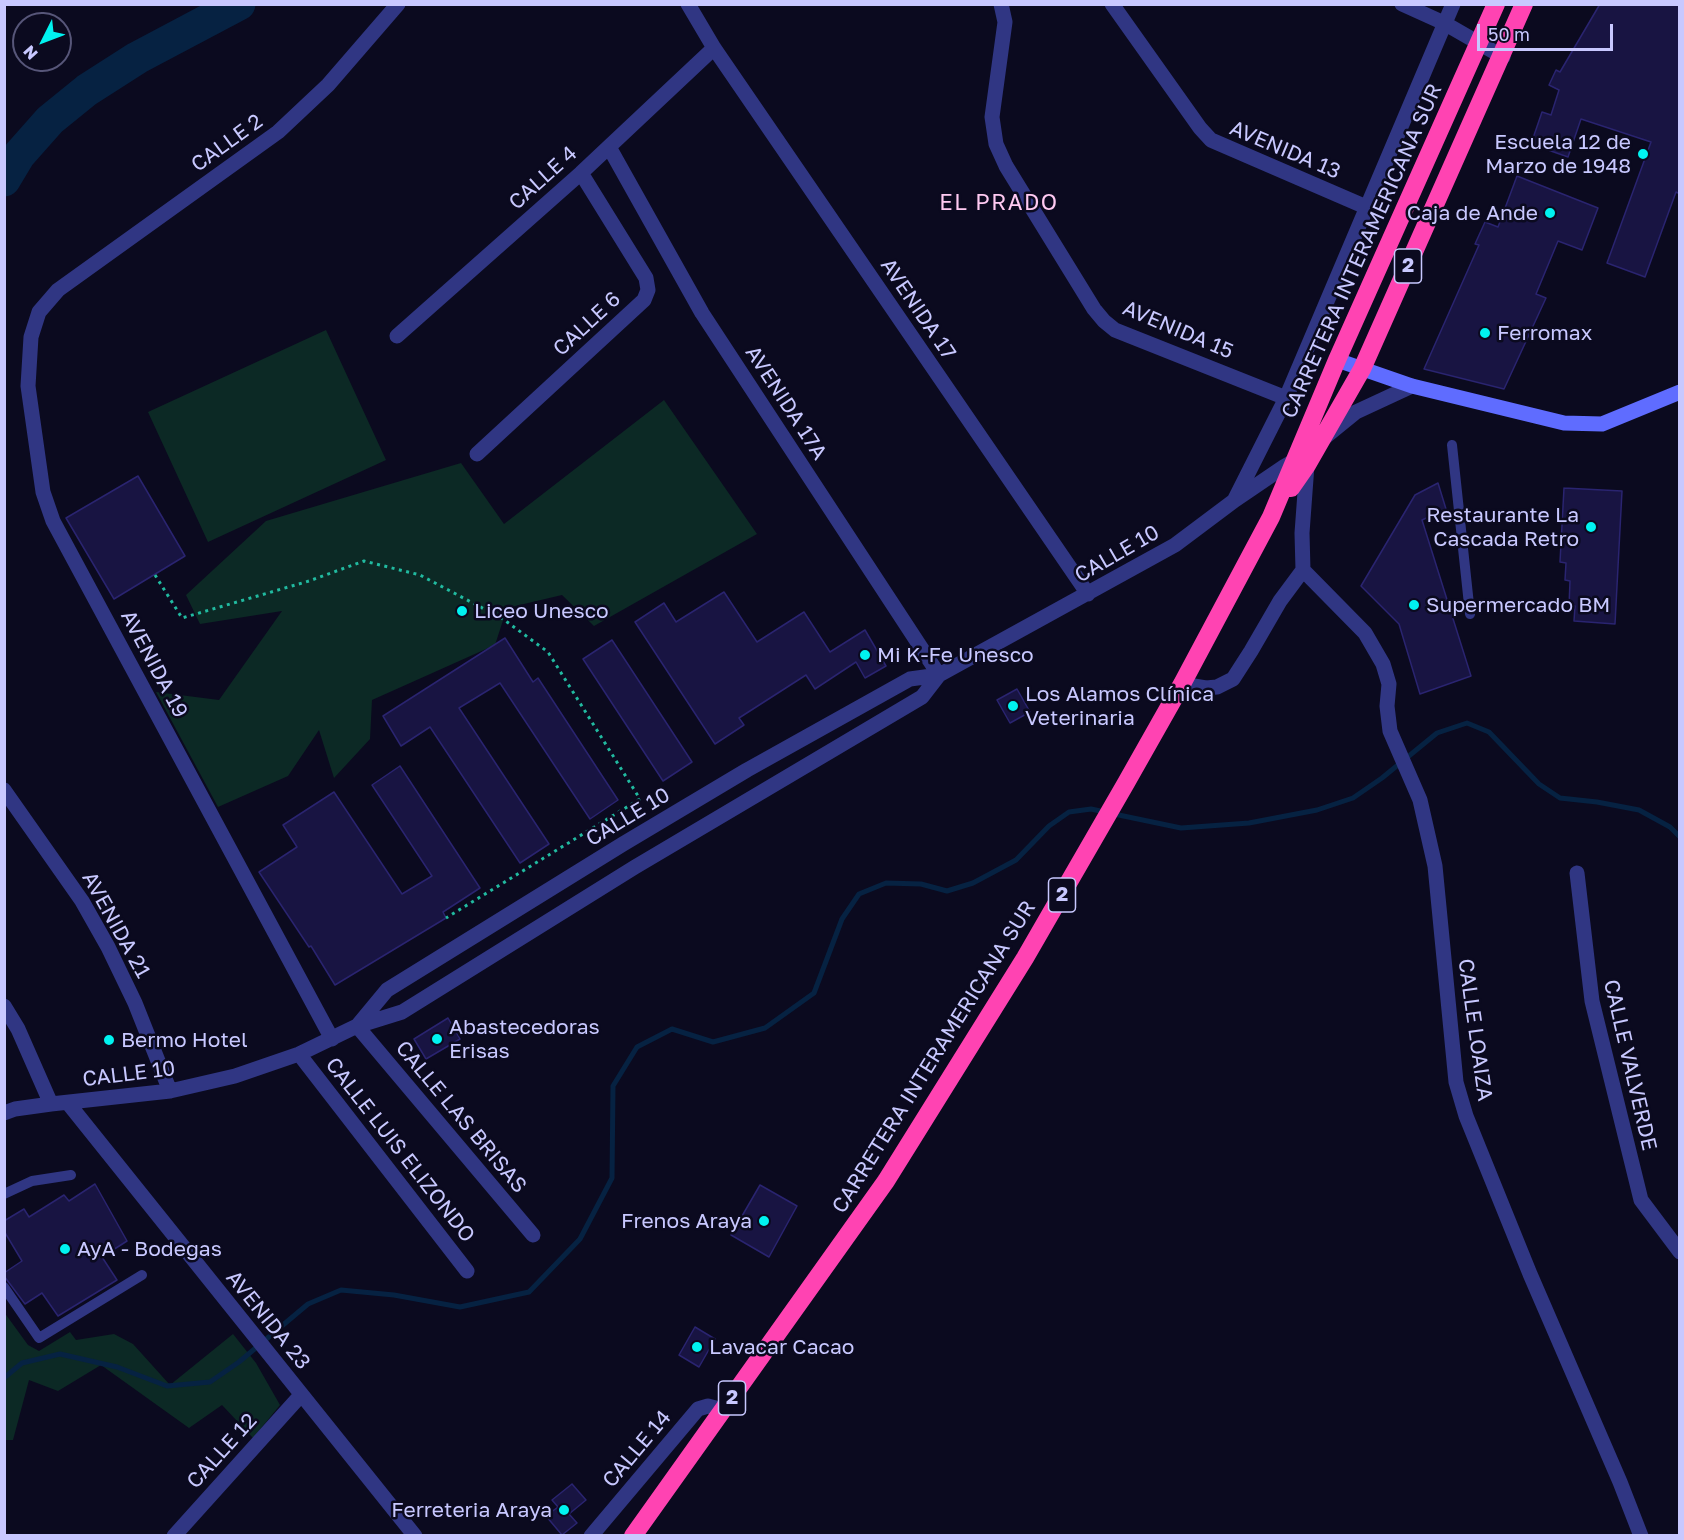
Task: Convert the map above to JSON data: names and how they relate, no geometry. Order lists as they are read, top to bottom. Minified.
{"streets":{"highway":["CARRETERA INTERAMERICANA SUR","2"],"street":["CALLE 2","AVENIDA 13","CALLE 4","AVENIDA 17","CALLE 6","AVENIDA 15","AVENIDA 17A","CALLE 10","AVENIDA 19","AVENIDA 21","CALLE LOAIZA","CALLE VALVERDE","CALLE LAS BRISAS","CALLE LUIS ELIZONDO","AVENIDA 23","CALLE 14","CALLE 12"]},"crossings":[["CALLE 2","AVENIDA 19"],["CALLE 4","AVENIDA 17"],["CALLE 4","CALLE 6"],["CALLE 4","AVENIDA 17A"],["CARRETERA INTERAMERICANA SUR","CALLE 10"],["CARRETERA INTERAMERICANA SUR","CALLE 14"],["AVENIDA 17","CALLE 10"],["AVENIDA 17A","CALLE 10"],["CALLE 10","AVENIDA 19"],["CALLE 10","AVENIDA 21"],["CALLE 10","CALLE LAS BRISAS"],["CALLE 10","CALLE LUIS ELIZONDO"],["CALLE 10","AVENIDA 23"],["AVENIDA 23","CALLE 12"]],"districts":["EL PRADO"],"places":["Escuela 12 de Marzo de 1948","Caja de Ande","Ferromax","Restaurante La Cascada Retro","Supermercado BM","Liceo Unesco","Mi K-Fe Unesco","Los Alamos Clínica Veterinaria","Abastecedoras Erisas","Bermo Hotel","Frenos Araya","AyA - Bodegas","Lavacar Cacao","Ferreteria Araya"],"scale_bar":"50 m","north":"bottom left"}
